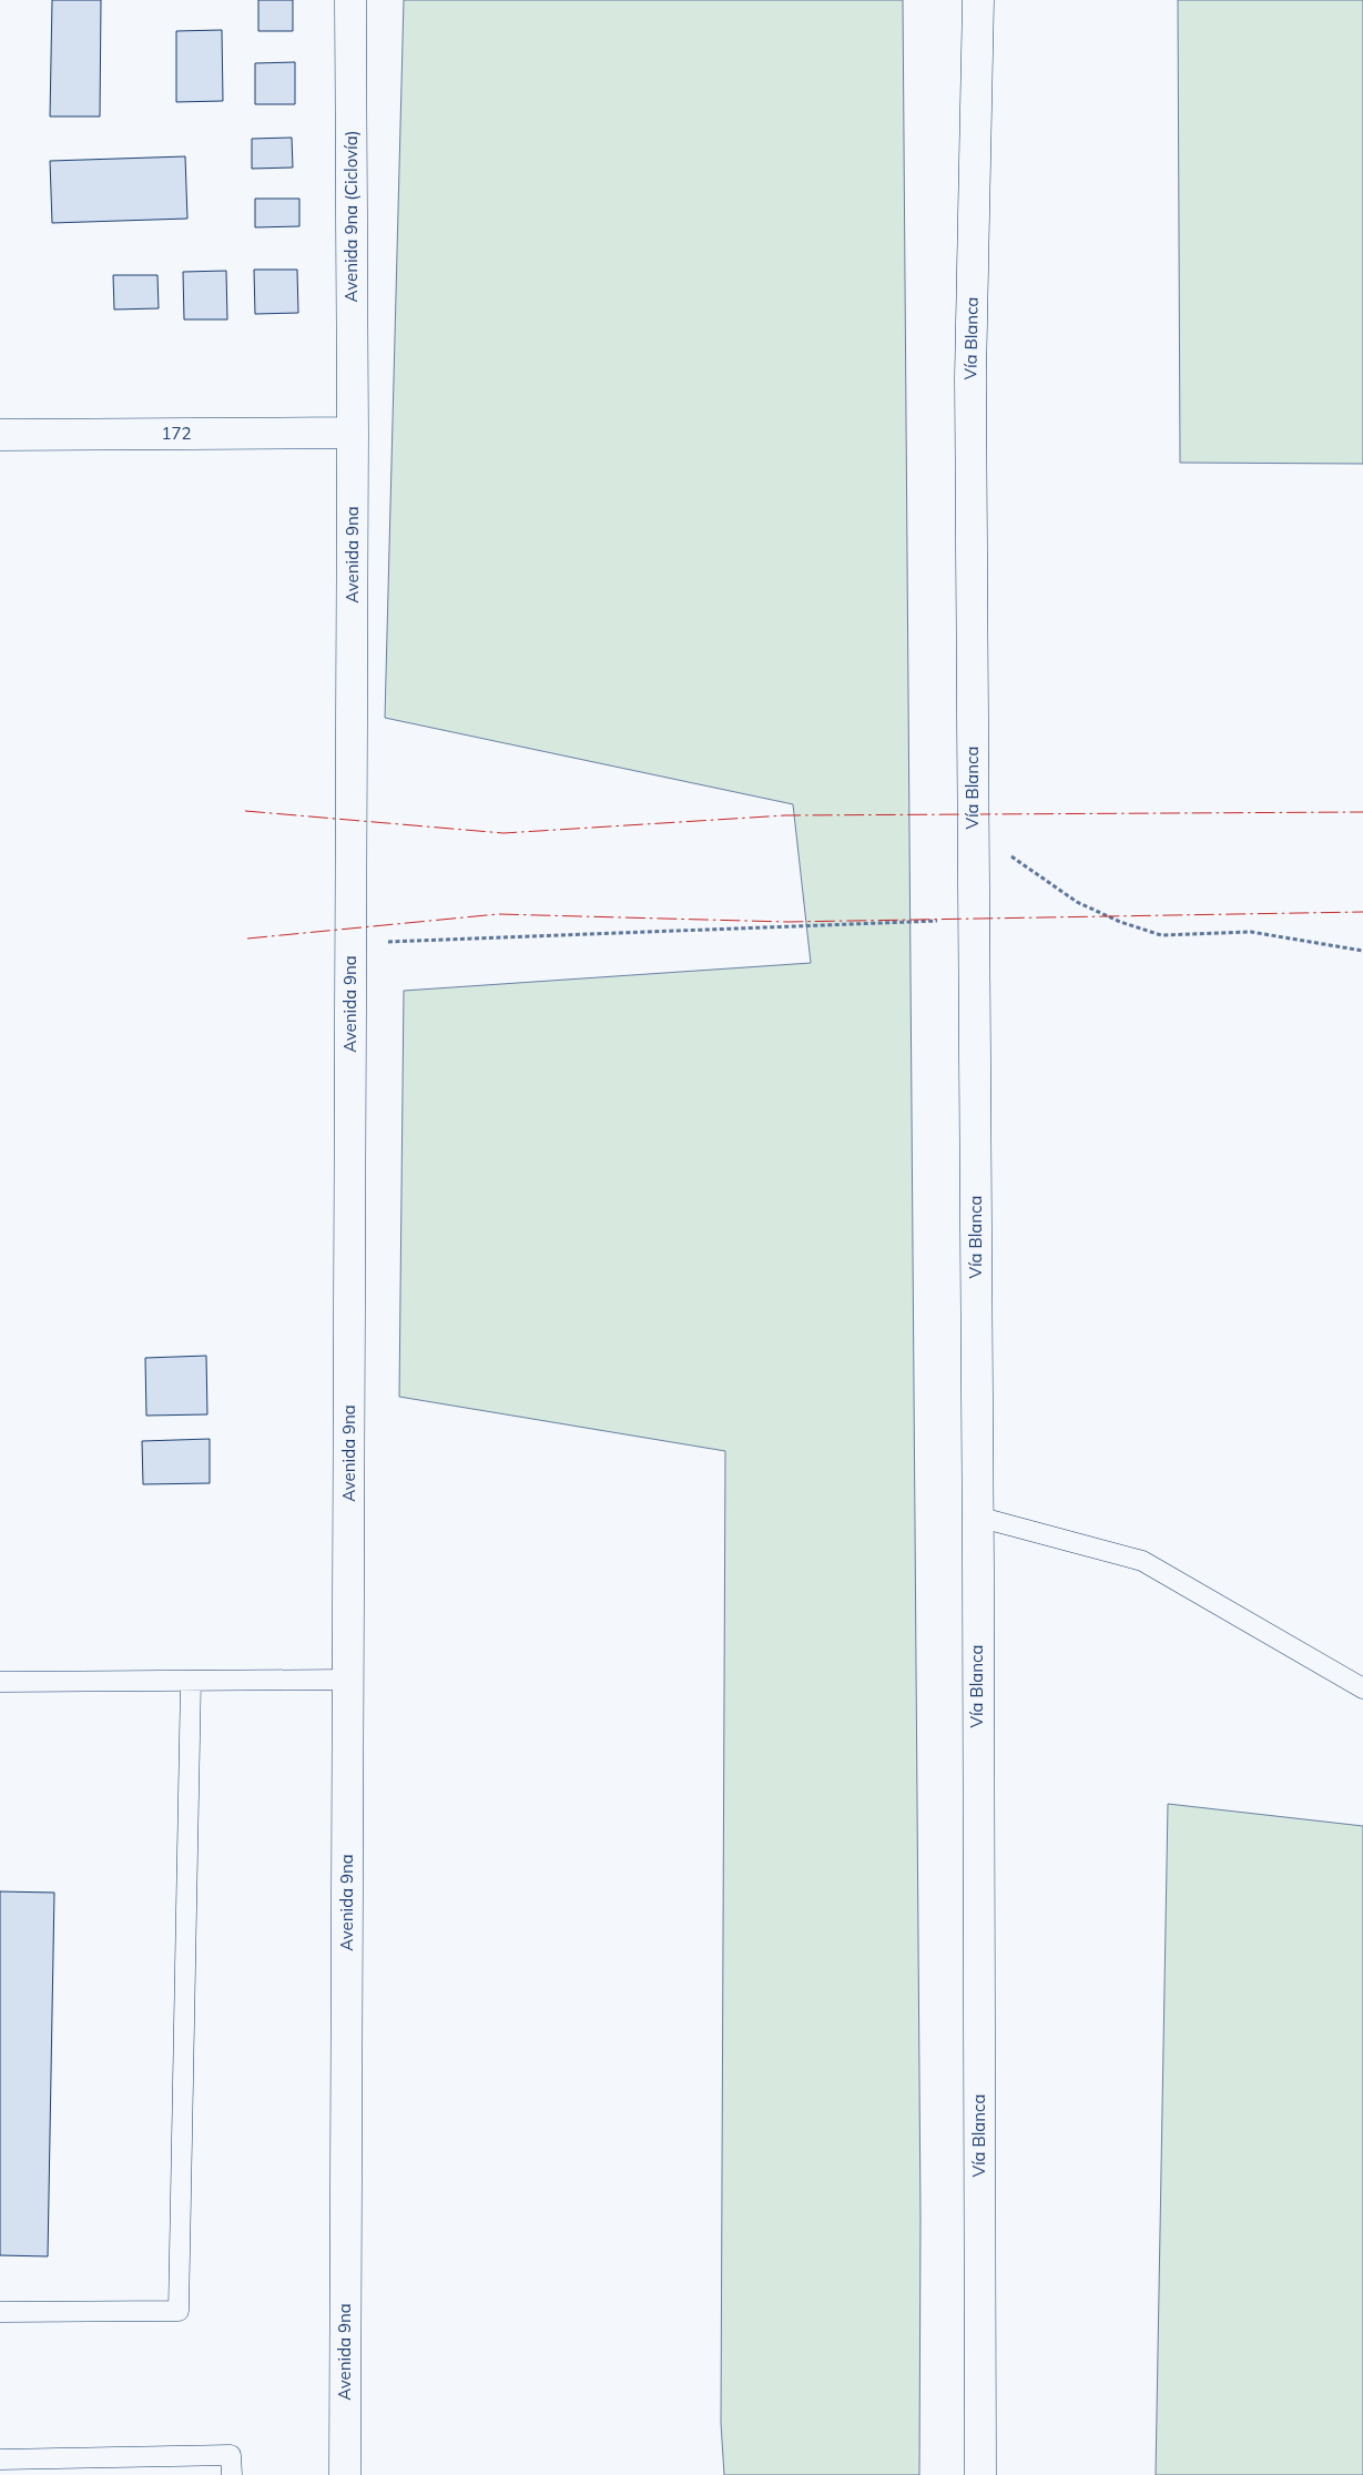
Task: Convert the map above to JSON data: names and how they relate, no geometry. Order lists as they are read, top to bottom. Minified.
{"streets":{"main road":["Avenida 9na (Ciclovía)","Vía Blanca","172","Avenida 9na"]},"crossings":[["Avenida 9na (Ciclovía)","172"],["Avenida 9na (Ciclovía)","Avenida 9na"],["172","Avenida 9na"]]}
